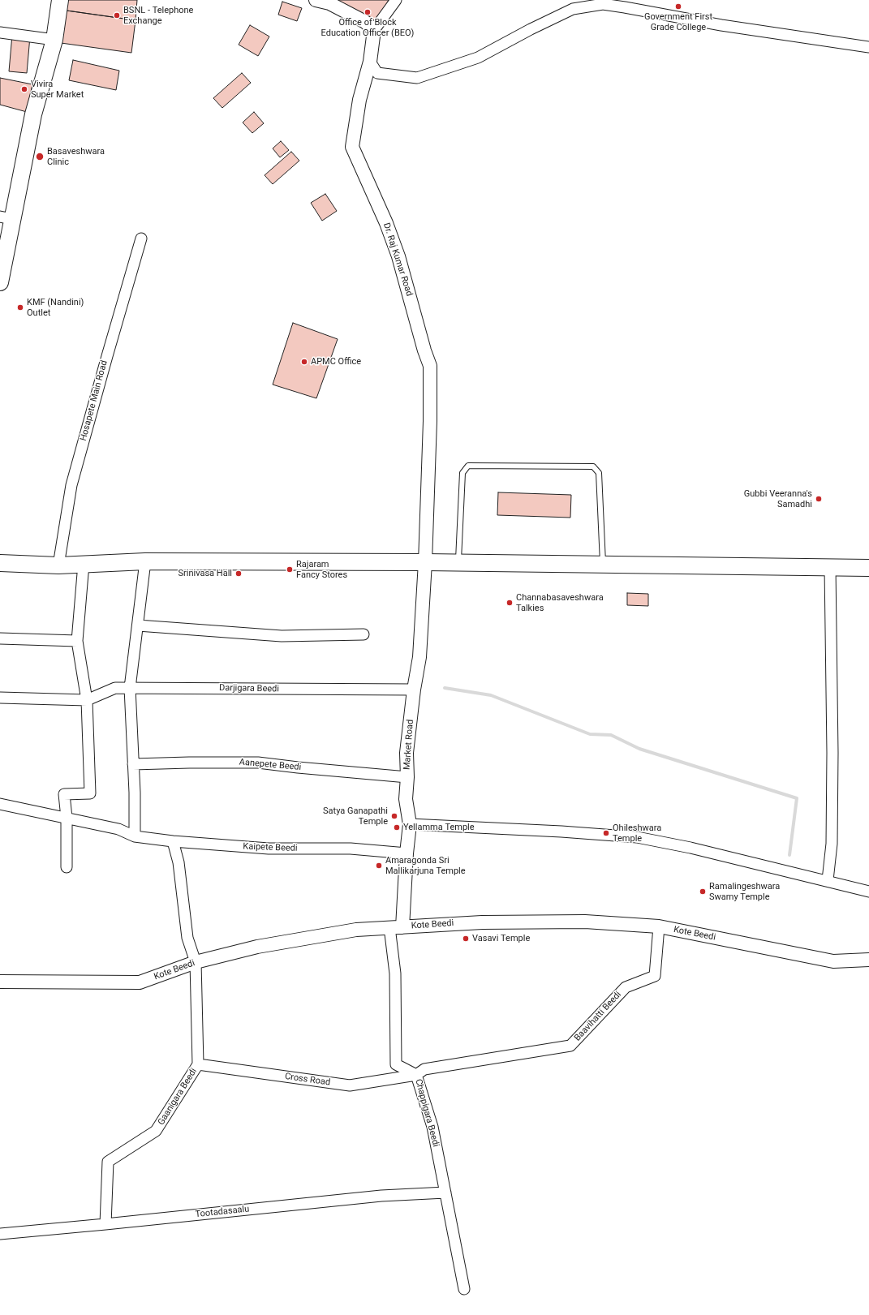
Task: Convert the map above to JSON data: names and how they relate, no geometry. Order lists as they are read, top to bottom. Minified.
{"streets":{"street":["Dr. Raj Kumar Road","Hosapete Main Road","Darjigara Beedi","Market Road","Aanepete Beedi","Kaipete Beedi","Kote Beedi","Baavihatti Beedi","Cross Road","Gaanigara Beedi","Chappigara Beedi","Tootadasaalu"]},"crossings":[["Dr. Raj Kumar Road","Market Road"],["Darjigara Beedi","Market Road"],["Market Road","Aanepete Beedi"],["Market Road","Kaipete Beedi"],["Market Road","Kote Beedi"],["Kaipete Beedi","Gaanigara Beedi"],["Kote Beedi","Baavihatti Beedi"],["Kote Beedi","Gaanigara Beedi"],["Kote Beedi","Chappigara Beedi"],["Baavihatti Beedi","Cross Road"],["Baavihatti Beedi","Chappigara Beedi"],["Cross Road","Gaanigara Beedi"],["Cross Road","Chappigara Beedi"],["Gaanigara Beedi","Tootadasaalu"],["Chappigara Beedi","Tootadasaalu"]],"places":["Government First Grade College","Office of Block Education Officer (BEO)","BSNL - Telephone Exchange","Vivira Super Market","Basaveshwara Clinic","KMF (Nandini) Outlet","APMC Office","Gubbi Veeranna's Samadhi","Rajaram Fancy Stores","Srinivasa Hall","Channabasaveshwara Talkies","Satya Ganapathi Temple","Yellamma Temple","Ohileshwara Temple","Amaragonda Sri Mallikarjuna Temple","Ramalingeshwara Swamy Temple","Vasavi Temple"]}
